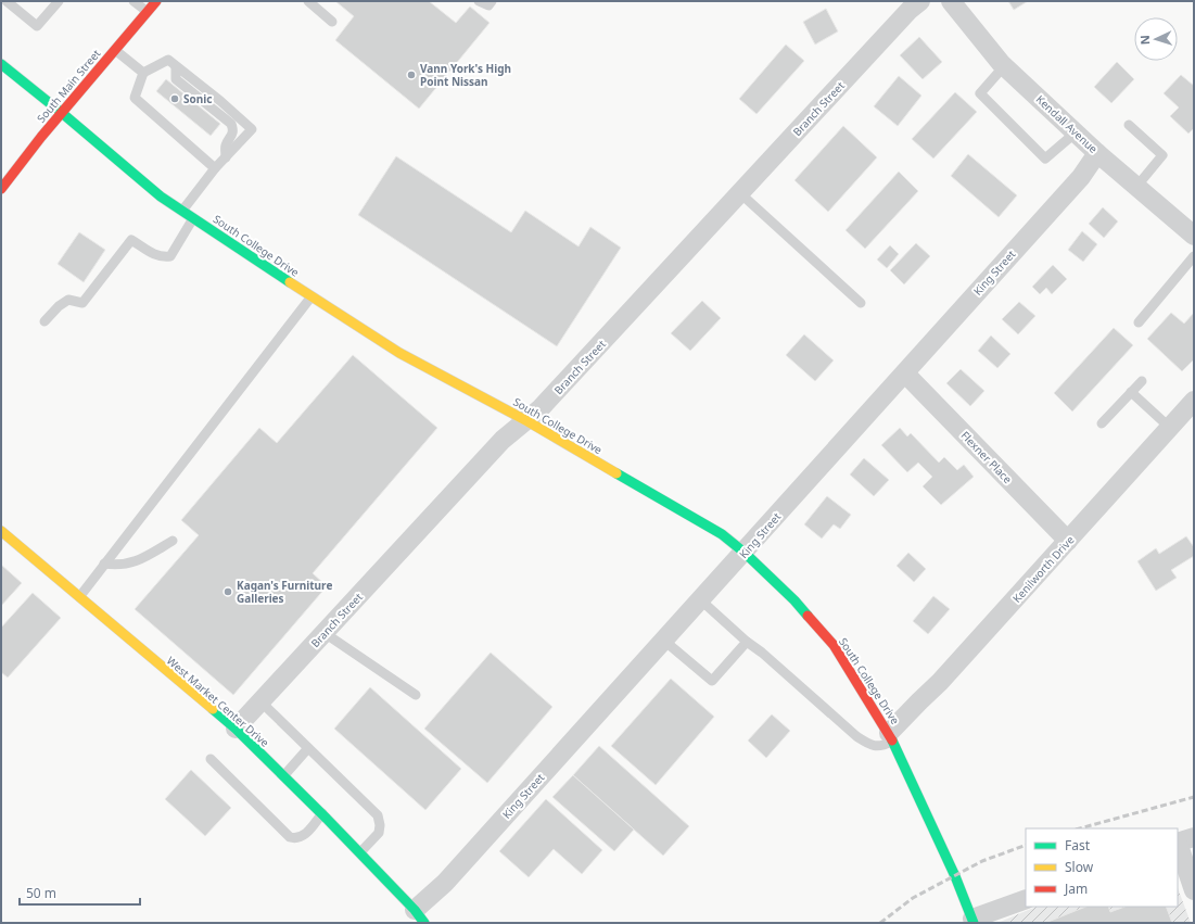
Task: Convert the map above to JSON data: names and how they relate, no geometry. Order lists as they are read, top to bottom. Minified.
{"streets":{"main road":["South Main Street","South College Drive","West Market Center Drive"],"street":["Branch Street","Kendall Avenue","King Street","Flexner Place","Kenilworth Drive"]},"crossings":[["South Main Street","South College Drive"],["Branch Street","South College Drive"],["Branch Street","West Market Center Drive"],["Kendall Avenue","King Street"],["South College Drive","King Street"],["South College Drive","Kenilworth Drive"],["King Street","Flexner Place"],["King Street","West Market Center Drive"],["Flexner Place","Kenilworth Drive"]],"places":["Vann York's High Point Nissan","Sonic","Kagan's Furniture Galleries"],"legend":["Fast","Slow","Jam"],"scale_bar":"50 m","north":"left"}
